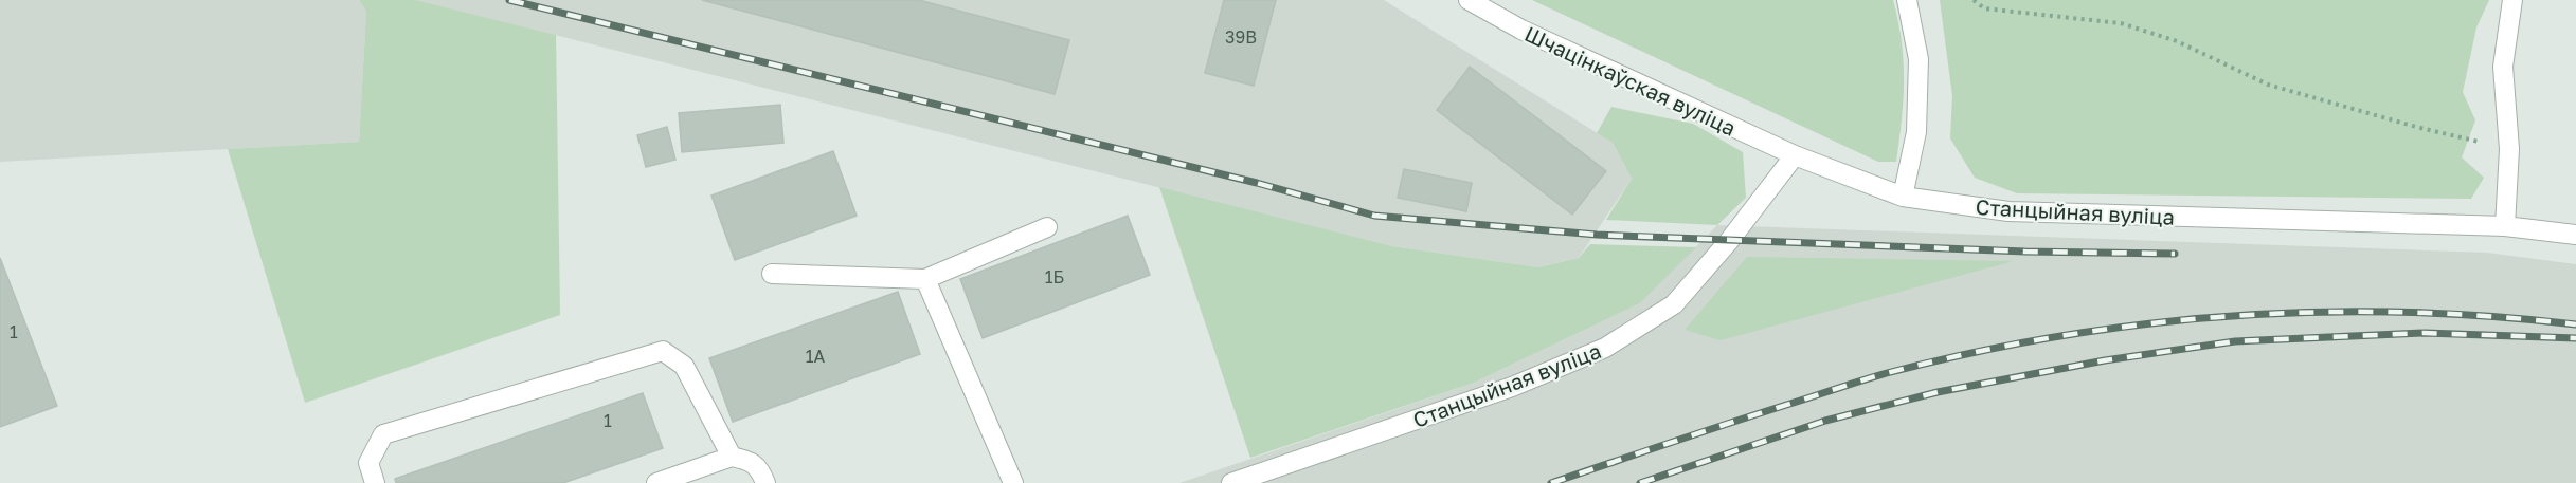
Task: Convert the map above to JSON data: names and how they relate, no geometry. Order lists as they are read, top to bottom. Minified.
{"streets":{"street":["Шчацінкаўская вуліца","Станцыйная вуліца"]},"crossings":[["Шчацінкаўская вуліца","Станцыйная вуліца"]],"house_numbers":["39В","1Б","1","1А","1"]}
